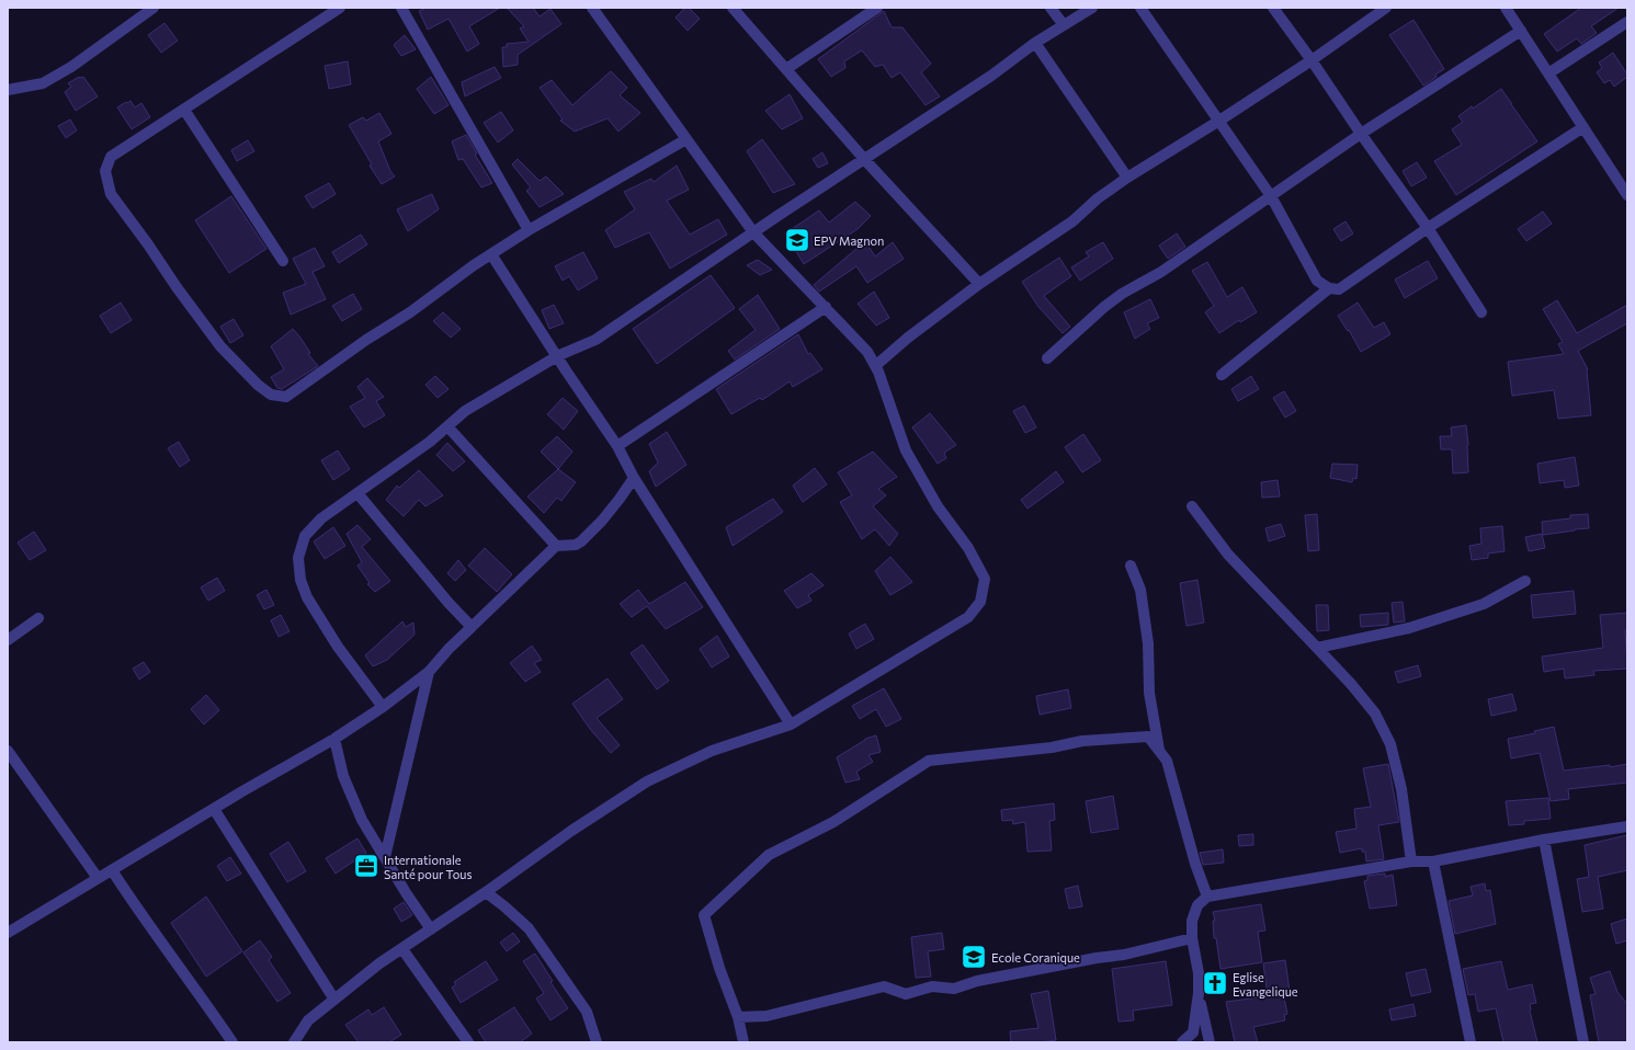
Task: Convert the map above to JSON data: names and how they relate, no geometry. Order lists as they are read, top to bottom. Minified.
{"places":{"school or university":["EPV Magnon","Ecole Coranique"],"office":["Internationale Santé pour Tous"],"church":["Eglise Evangelique"]}}
